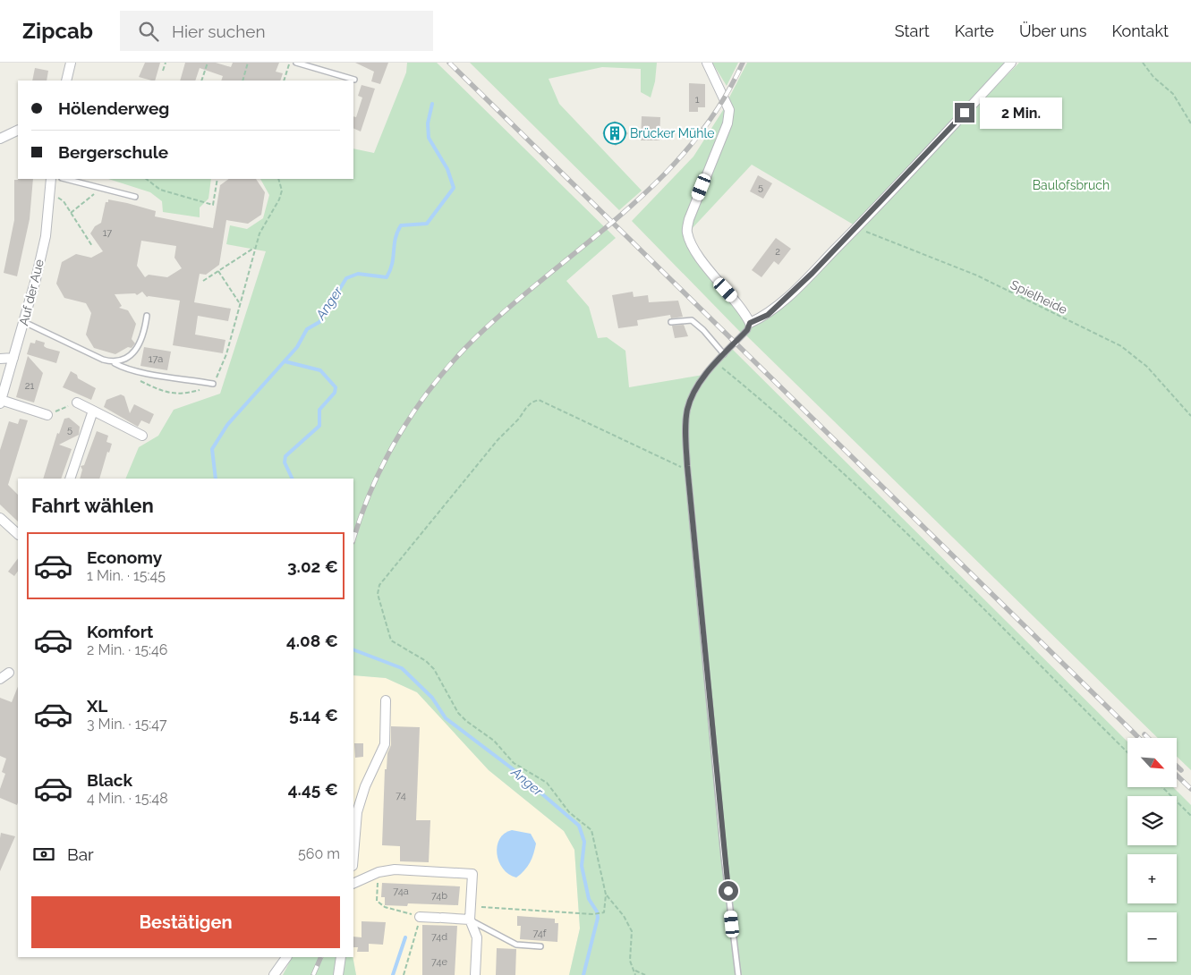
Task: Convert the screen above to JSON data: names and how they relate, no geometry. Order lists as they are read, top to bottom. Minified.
{"streets":{"street":["Auf der Aue"],"path":["Spielheide"]},"water":["Anger"],"parks":["Baulofsbruch"],"places":{"building":["Brücker Mühle"]},"house_numbers":["1","5","17","2","17a","21","5","74","74a","74b","74f","74d","74e"],"north":"bottom right","page":{"header":"Zipcab","search":"Hier suchen","nav":["Start","Karte","Über uns","Kontakt"],"banner":["Hölenderweg","Bergerschule"],"bubble":"2 Min.","heading":"Fahrt wählen","list":[{"name":"Economy","note":"1 Min. · 15:45","value":"3.02 €"},{"name":"Komfort","note":"2 Min. · 15:46","value":"4.08 €"},{"name":"XL","note":"3 Min. · 15:47","value":"5.14 €"},{"name":"Black","note":"4 Min. · 15:48","value":"4.45 €"}],"map_buttons":["+","−"],"pay":["Bar","560 m"],"buttons":"Bestätigen"}}
